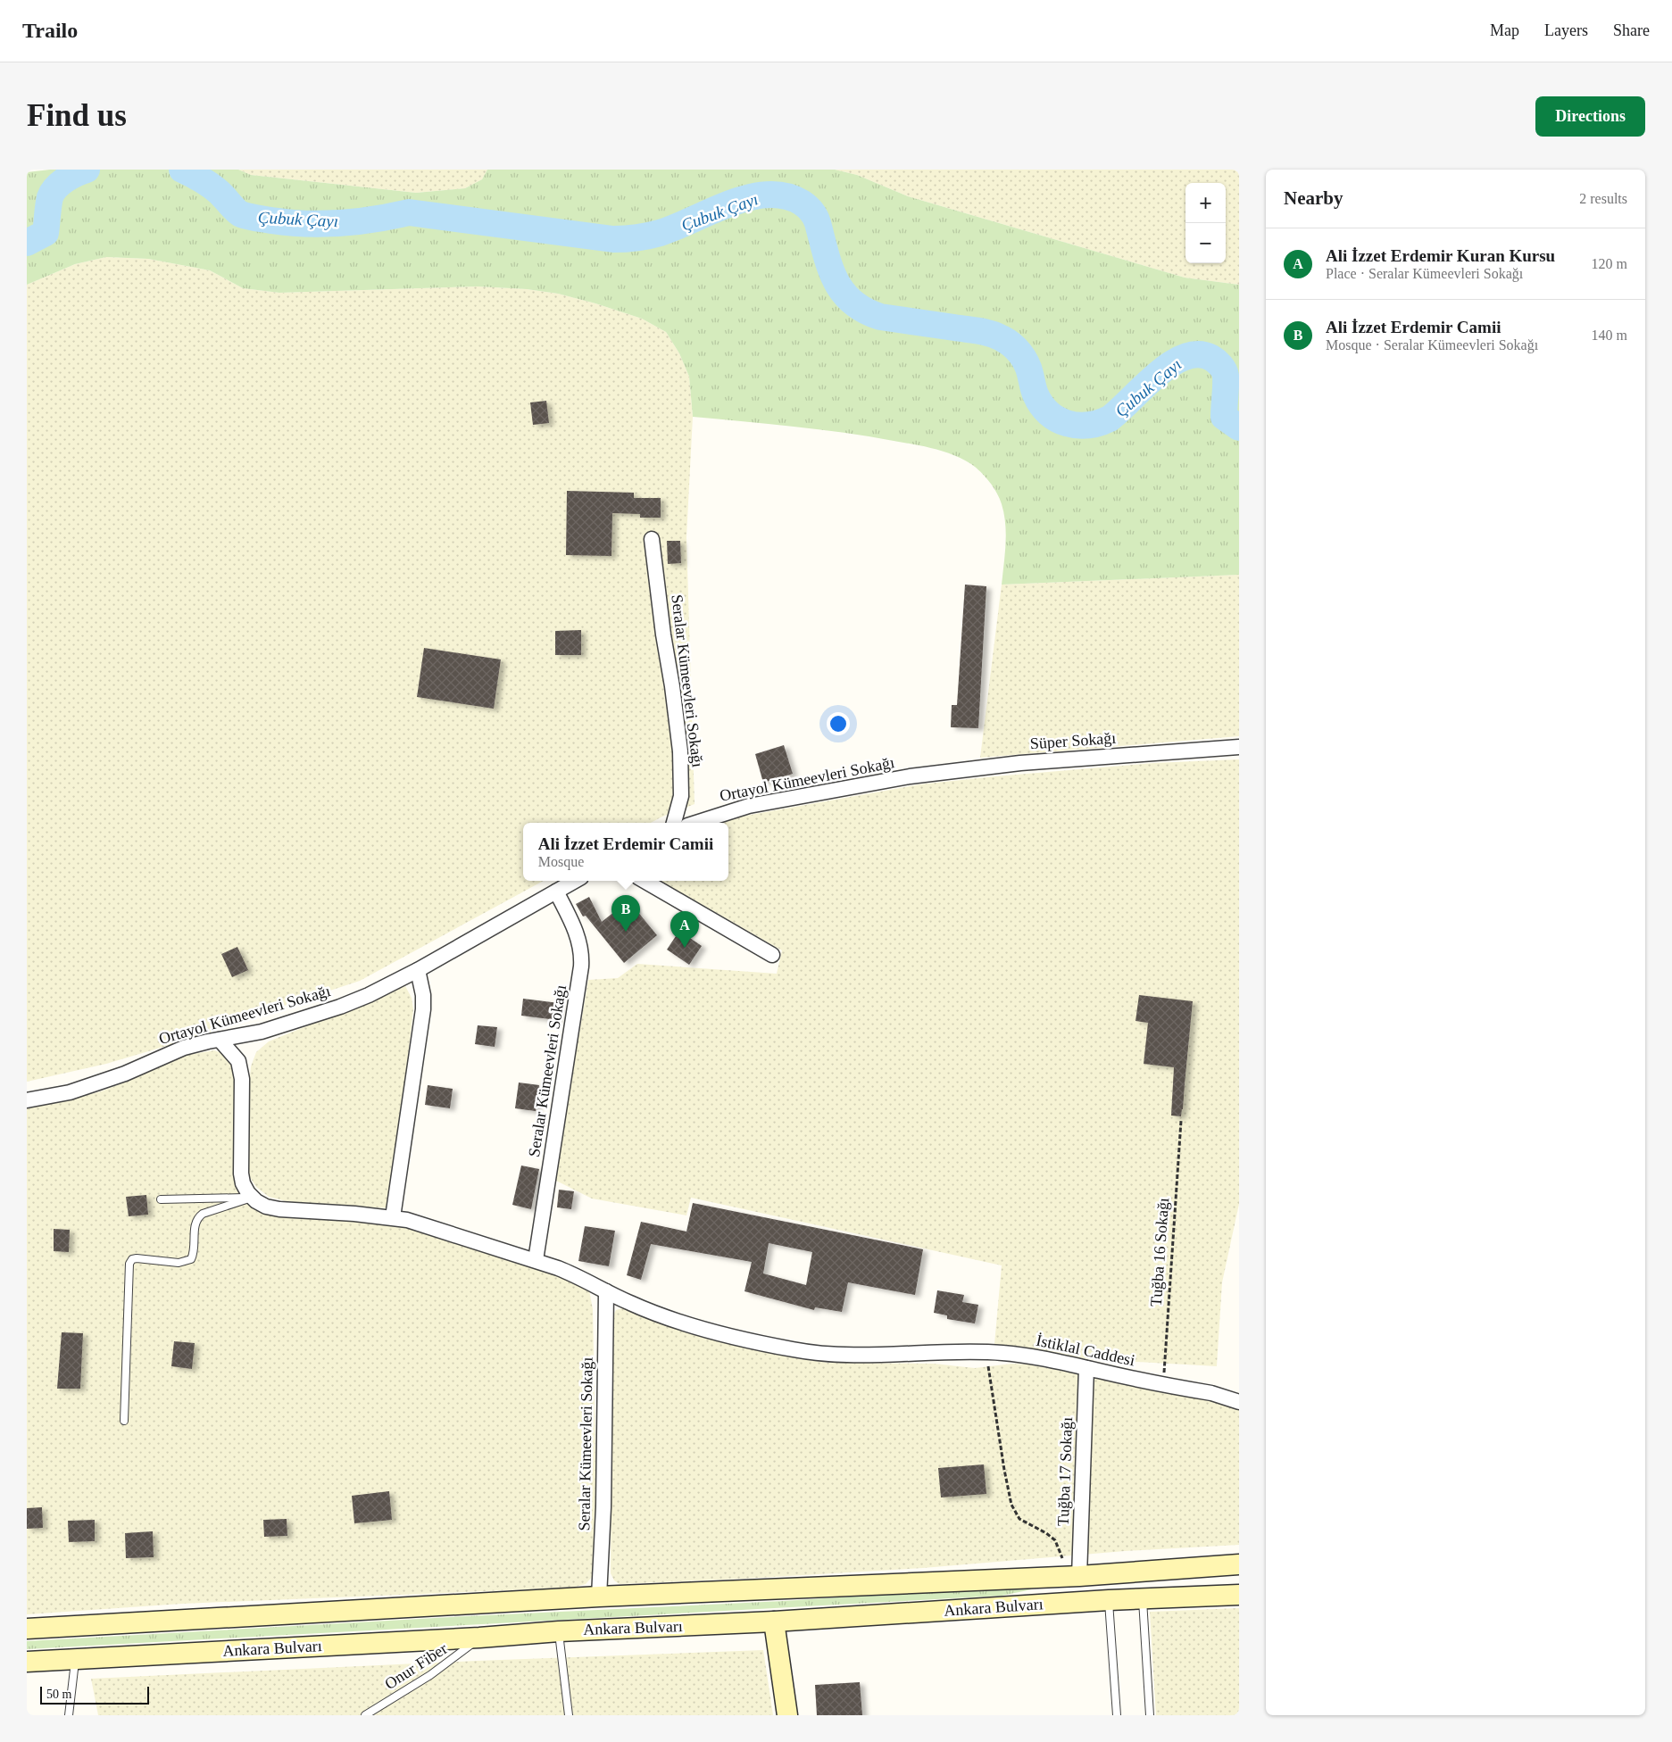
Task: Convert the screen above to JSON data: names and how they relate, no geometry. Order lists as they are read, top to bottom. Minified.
{"streets":{"main road":["Ankara Bulvarı"],"street":["Seralar Kümeevleri Sokağı","Süper Sokağı","Ortayol Kümeevleri Sokağı","İstiklal Caddesi","Tuğba 17 Sokağı"],"lane":["Onur Fiber"],"path":["Tuğba 16 Sokağı"]},"crossings":[["Seralar Kümeevleri Sokağı","Ortayol Kümeevleri Sokağı"],["Seralar Kümeevleri Sokağı","İstiklal Caddesi"],["Seralar Kümeevleri Sokağı","Ankara Bulvarı"],["Süper Sokağı","Ortayol Kümeevleri Sokağı"],["Tuğba 16 Sokağı","İstiklal Caddesi"],["İstiklal Caddesi","Tuğba 17 Sokağı"],["Tuğba 17 Sokağı","Ankara Bulvarı"],["Ankara Bulvarı","Onur Fiber"]],"water":["Çubuk Çayı"],"scale_bar":"50 m","page":{"header":"Trailo","nav":["Map","Layers","Share"],"buttons":"Directions","title":"Find us","heading":["Nearby","2 results"],"map_buttons":["+","−"],"list":[{"mark":"A","name":"Ali İzzet Erdemir Kuran Kursu","note":"Place · Seralar Kümeevleri Sokağı","value":"120 m"},{"mark":"B","name":"Ali İzzet Erdemir Camii","note":"Mosque · Seralar Kümeevleri Sokağı","value":"140 m"}],"popup":["Ali İzzet Erdemir Camii","Mosque"],"pins":["B","A"],"scale":"50 m"}}
